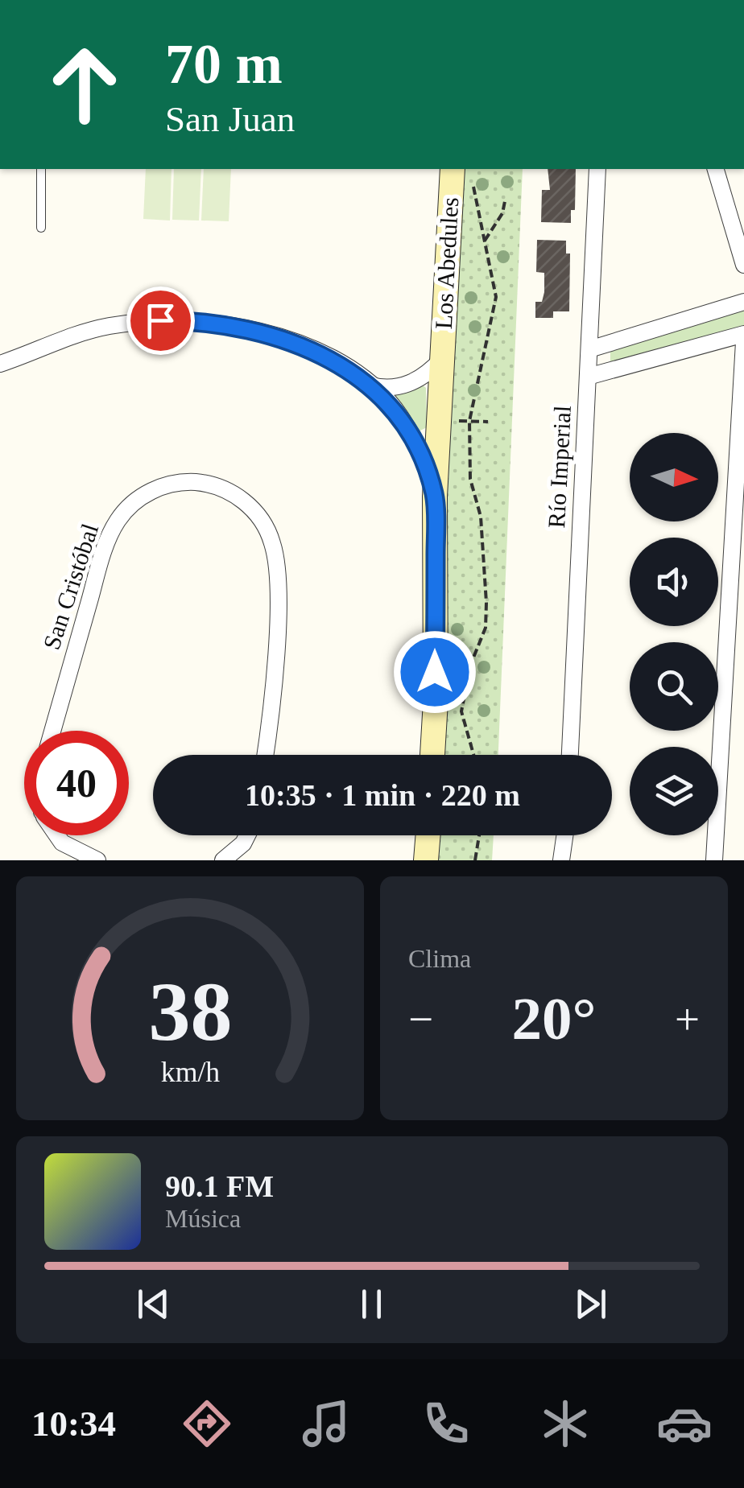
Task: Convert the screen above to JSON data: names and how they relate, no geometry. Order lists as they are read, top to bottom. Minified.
{"streets":{"street":["Los Abedules","Río Imperial","San Cristóbal"]},"north":"right","page":{"turn":["70 m","San Juan"],"limit":"40","trip":"10:35 · 1 min · 220 m","tile":"Clima","heat":["−","20°","+"],"song":["90.1 FM","Música"],"tabs":"10:34","gauge":["38","km/h"]}}
